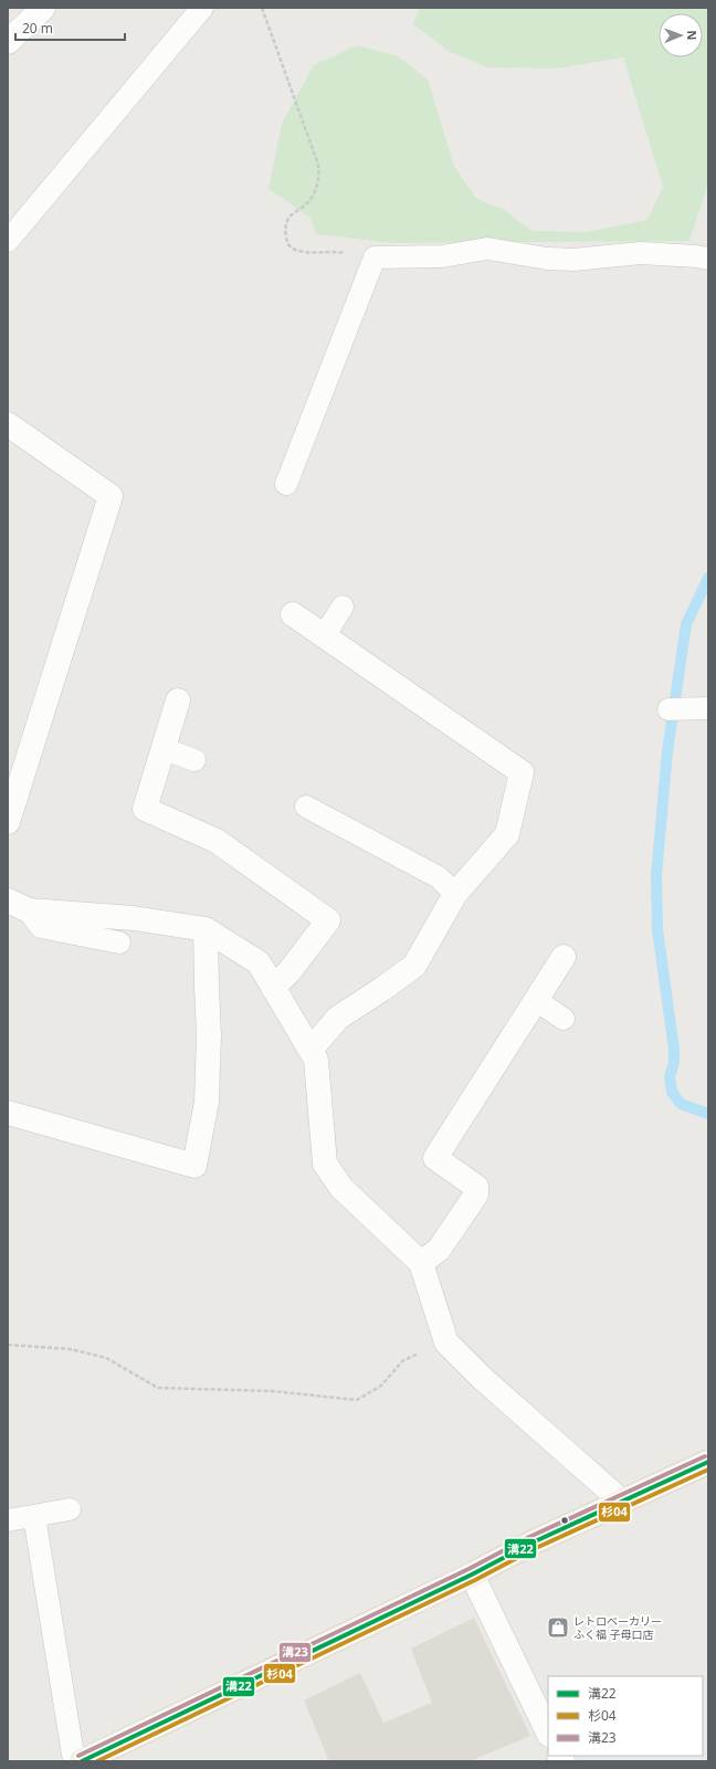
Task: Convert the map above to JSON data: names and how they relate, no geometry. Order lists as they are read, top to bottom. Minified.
{"places":{"shop":["レトロベーカリー ふく福 子母口店"]},"lines":["transit line 溝23","transit line 溝22","transit line 杉04"],"legend":["溝22","杉04","溝23"],"scale_bar":"20 m","north":"right"}
